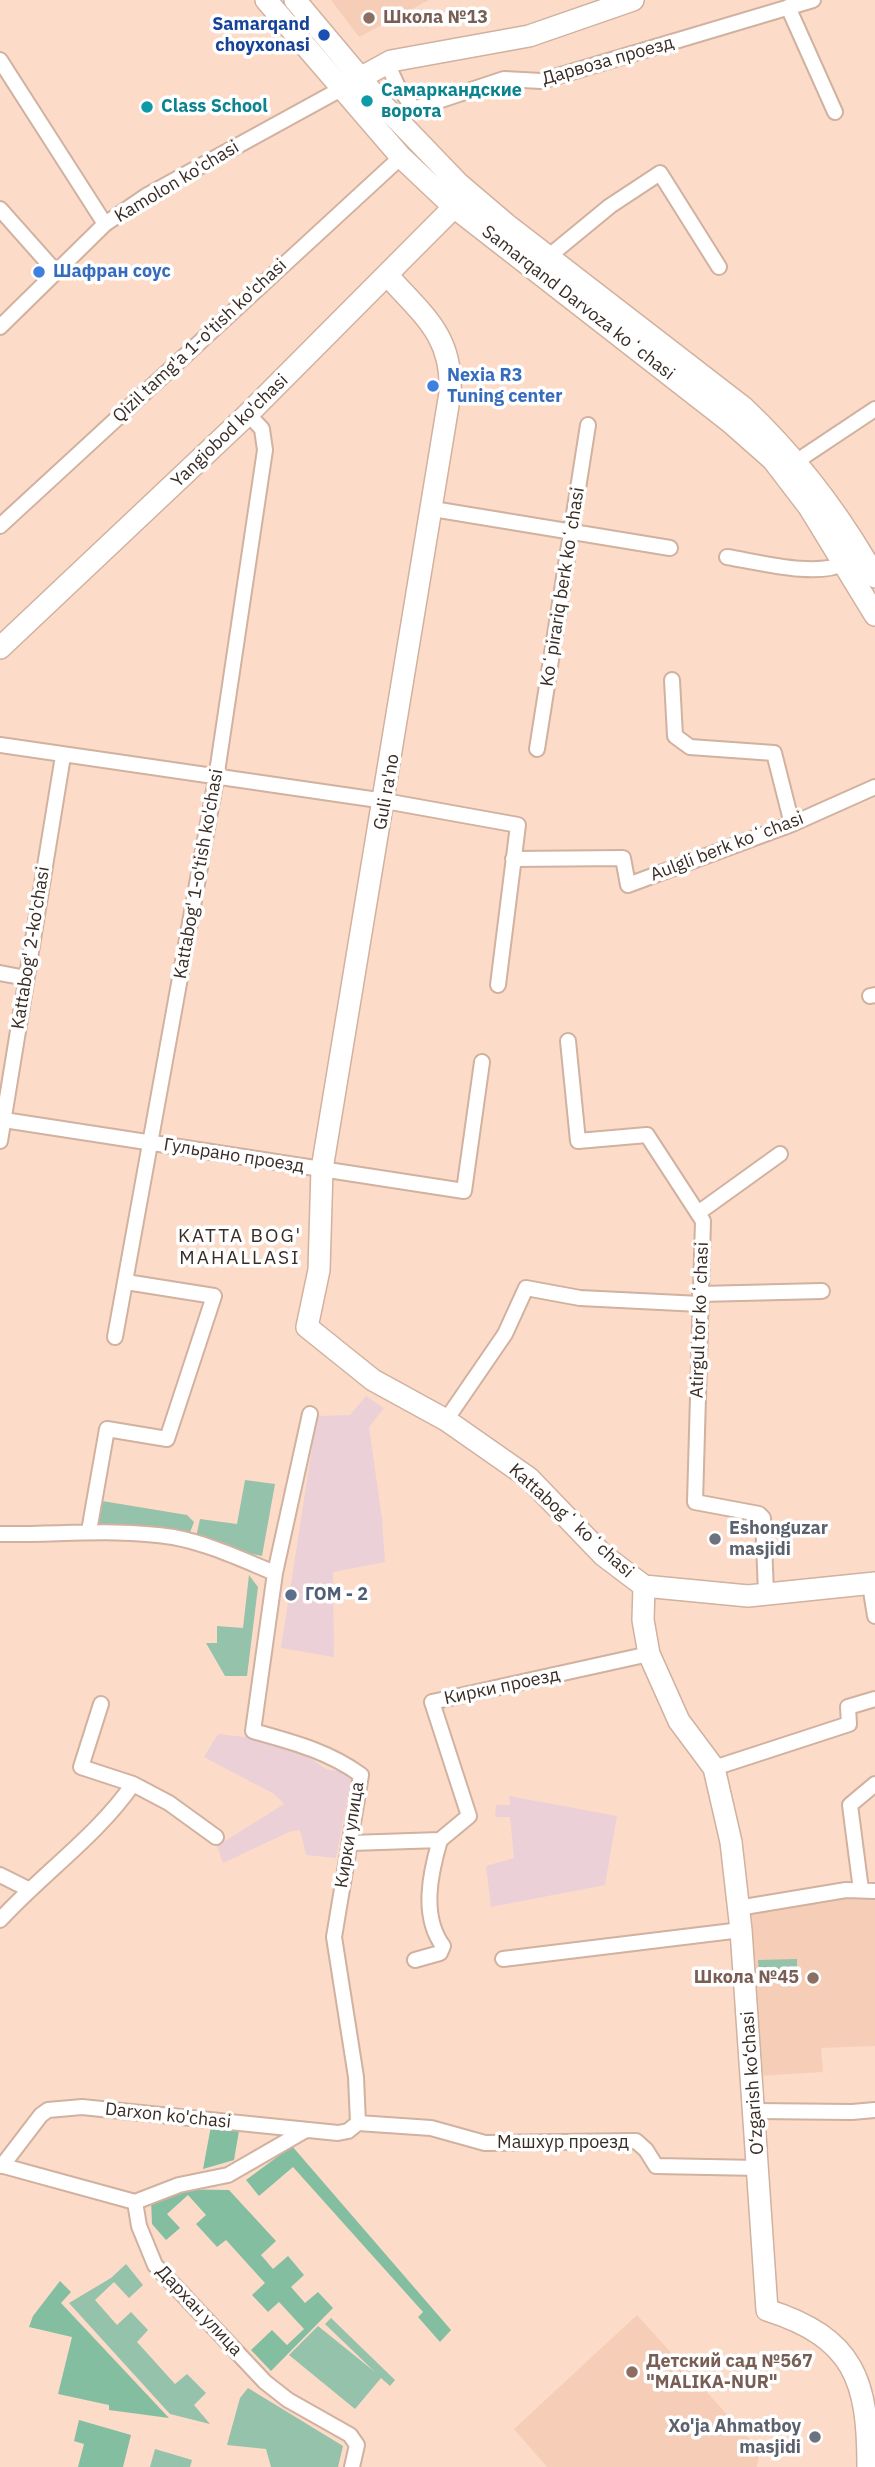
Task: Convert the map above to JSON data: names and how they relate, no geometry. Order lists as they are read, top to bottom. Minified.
{"streets":{"street":["Дарвоза проезд","Kamolon ko'chasi","Samarqand Darvoza koʻchasi","Qizil tamg'a 1-o'tish ko'chasi","Yangiobod ko'chasi","Koʻpirariq berk koʻchasi","Guli ra'no","Aulgli berk koʻchasi","Kattabog' 1-o'tish ko'chasi","Kattabog' 2-ko'chasi","Гульрано проезд","Atirgul tor koʻchasi","Kattabogʻ koʻchasi","Кирки проезд","Кирки улица","O‘zgarish ko‘chasi","Darxon ko'chasi","Машхур проезд","Дархан улица"]},"crossings":[["Kamolon ko'chasi","Samarqand Darvoza koʻchasi"],["Samarqand Darvoza koʻchasi","Qizil tamg'a 1-o'tish ko'chasi"],["Samarqand Darvoza koʻchasi","Yangiobod ko'chasi"],["Yangiobod ko'chasi","Guli ra'no"],["Yangiobod ko'chasi","Kattabog' 1-o'tish ko'chasi"],["Guli ra'no","Гульрано проезд"],["Guli ra'no","Kattabogʻ koʻchasi"],["Kattabog' 1-o'tish ko'chasi","Гульрано проезд"],["Kattabog' 2-ko'chasi","Гульрано проезд"],["Atirgul tor koʻchasi","Kattabogʻ koʻchasi"],["Kattabogʻ koʻchasi","O‘zgarish ko‘chasi"],["Кирки проезд","O‘zgarish ko‘chasi"],["Кирки улица","Darxon ko'chasi"],["Кирки улица","Машхур проезд"],["O‘zgarish ko‘chasi","Машхур проезд"],["Darxon ko'chasi","Машхур проезд"],["Darxon ko'chasi","Дархан улица"]],"districts":["KATTA BOG' MAHALLASI"],"places":["Школа №13","Samarqand choyxonasi","Самаркандские ворота","Class School","Шафран соус","Nexia R3 Tuning center","Eshonguzar masjidi","ГОМ - 2","Школа №45","Детский сад №567 \"MALIKA-NUR\"","Xo'ja Ahmatboy masjidi"]}
